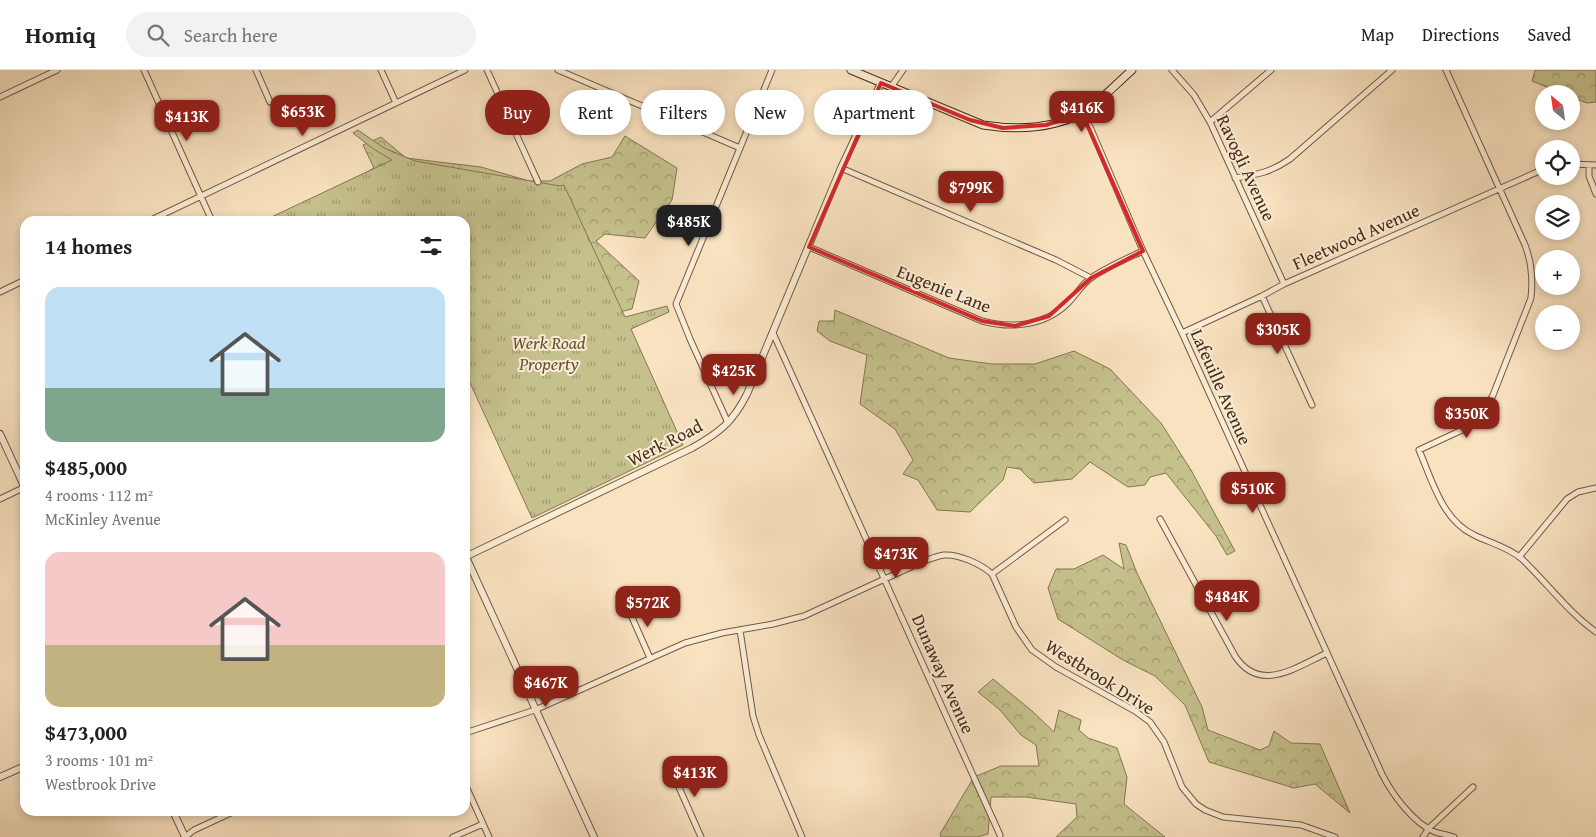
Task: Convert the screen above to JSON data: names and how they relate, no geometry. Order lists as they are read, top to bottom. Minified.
{"streets":{"street":["Ravogli Avenue","Fleetwood Avenue","Eugenie Lane","Lafeuille Avenue","Werk Road","Dunaway Avenue","Westbrook Drive"]},"crossings":[["Ravogli Avenue","Fleetwood Avenue"],["Fleetwood Avenue","Lafeuille Avenue"],["Eugenie Lane","Lafeuille Avenue"],["Eugenie Lane","Werk Road"],["Werk Road","Dunaway Avenue"]],"parks":["Werk Road Property"],"north":"top left","page":{"header":"Homiq","search":"Search here","nav":["Map","Directions","Saved"],"map_buttons":["+","−"],"chip":["Buy","Rent","Filters","New","Apartment"],"price":["$416K","$653K","$413K","$799K","$485K","$305K","$425K","$350K","$510K","$473K","$484K","$572K","$467K","$413K"],"heading":"14 homes","list":[{"name":"$485,000","note":"4 rooms · 112 m² · McKinley Avenue"},{"name":"$473,000","note":"3 rooms · 101 m² · Westbrook Drive"}]}}
